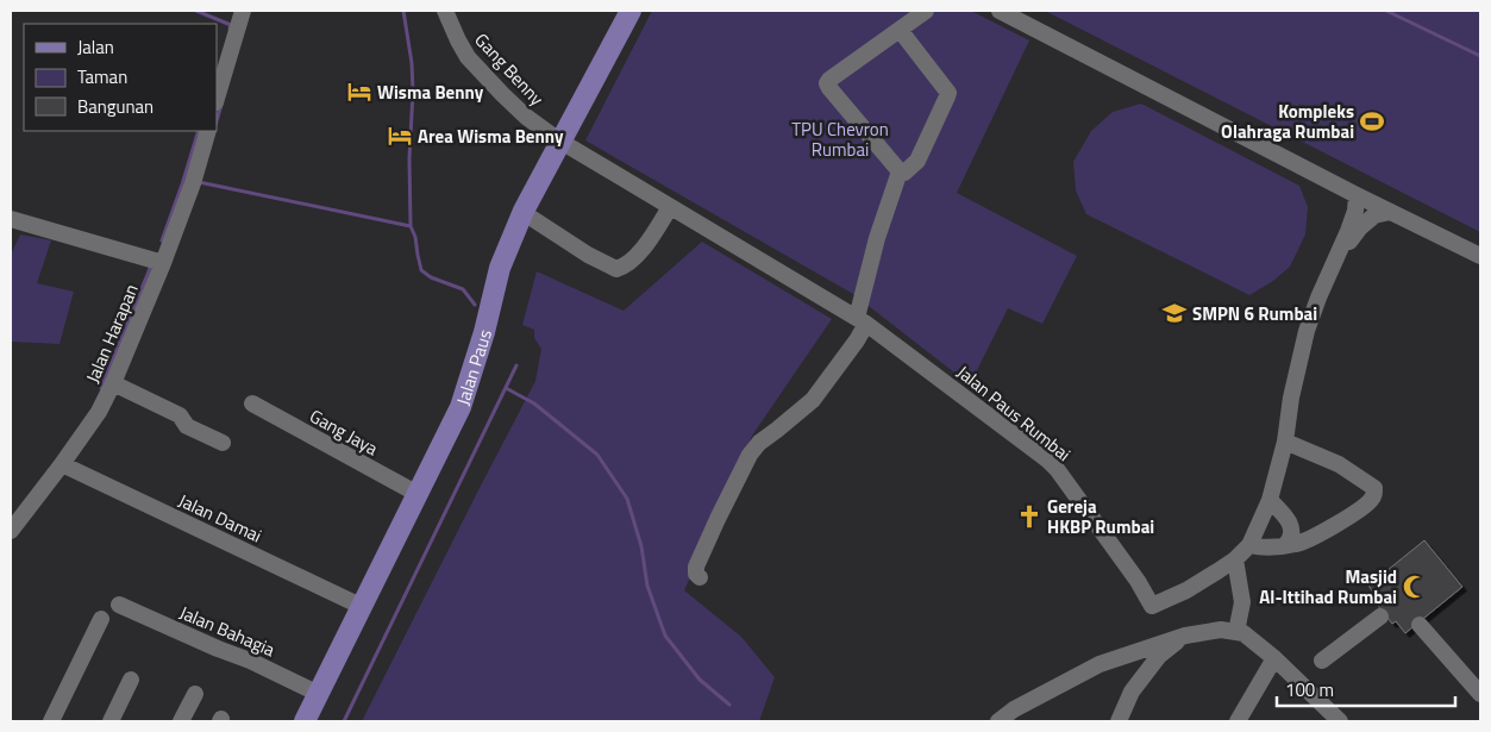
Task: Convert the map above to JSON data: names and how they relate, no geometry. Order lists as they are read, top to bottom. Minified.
{"streets":{"main road":["Jalan Paus"],"street":["Gang Benny","Jalan Harapan","Jalan Paus Rumbai","Gang Jaya","Jalan Damai","Jalan Bahagia"]},"crossings":[["Gang Benny","Jalan Paus"],["Gang Benny","Jalan Paus Rumbai"],["Jalan Harapan","Jalan Damai"],["Jalan Paus","Jalan Paus Rumbai"],["Jalan Paus","Gang Jaya"],["Jalan Paus","Jalan Damai"],["Jalan Paus","Jalan Bahagia"]],"parks":["TPU Chevron Rumbai"],"places":{"hotel":["Wisma Benny","Area Wisma Benny"],"sports":["Kompleks Olahraga Rumbai"],"school or university":["SMPN 6 Rumbai"],"church":["Gereja HKBP Rumbai"],"mosque":["Masjid Al-Ittihad Rumbai"]},"legend":["Jalan","Taman","Bangunan"],"scale_bar":"100 m"}
